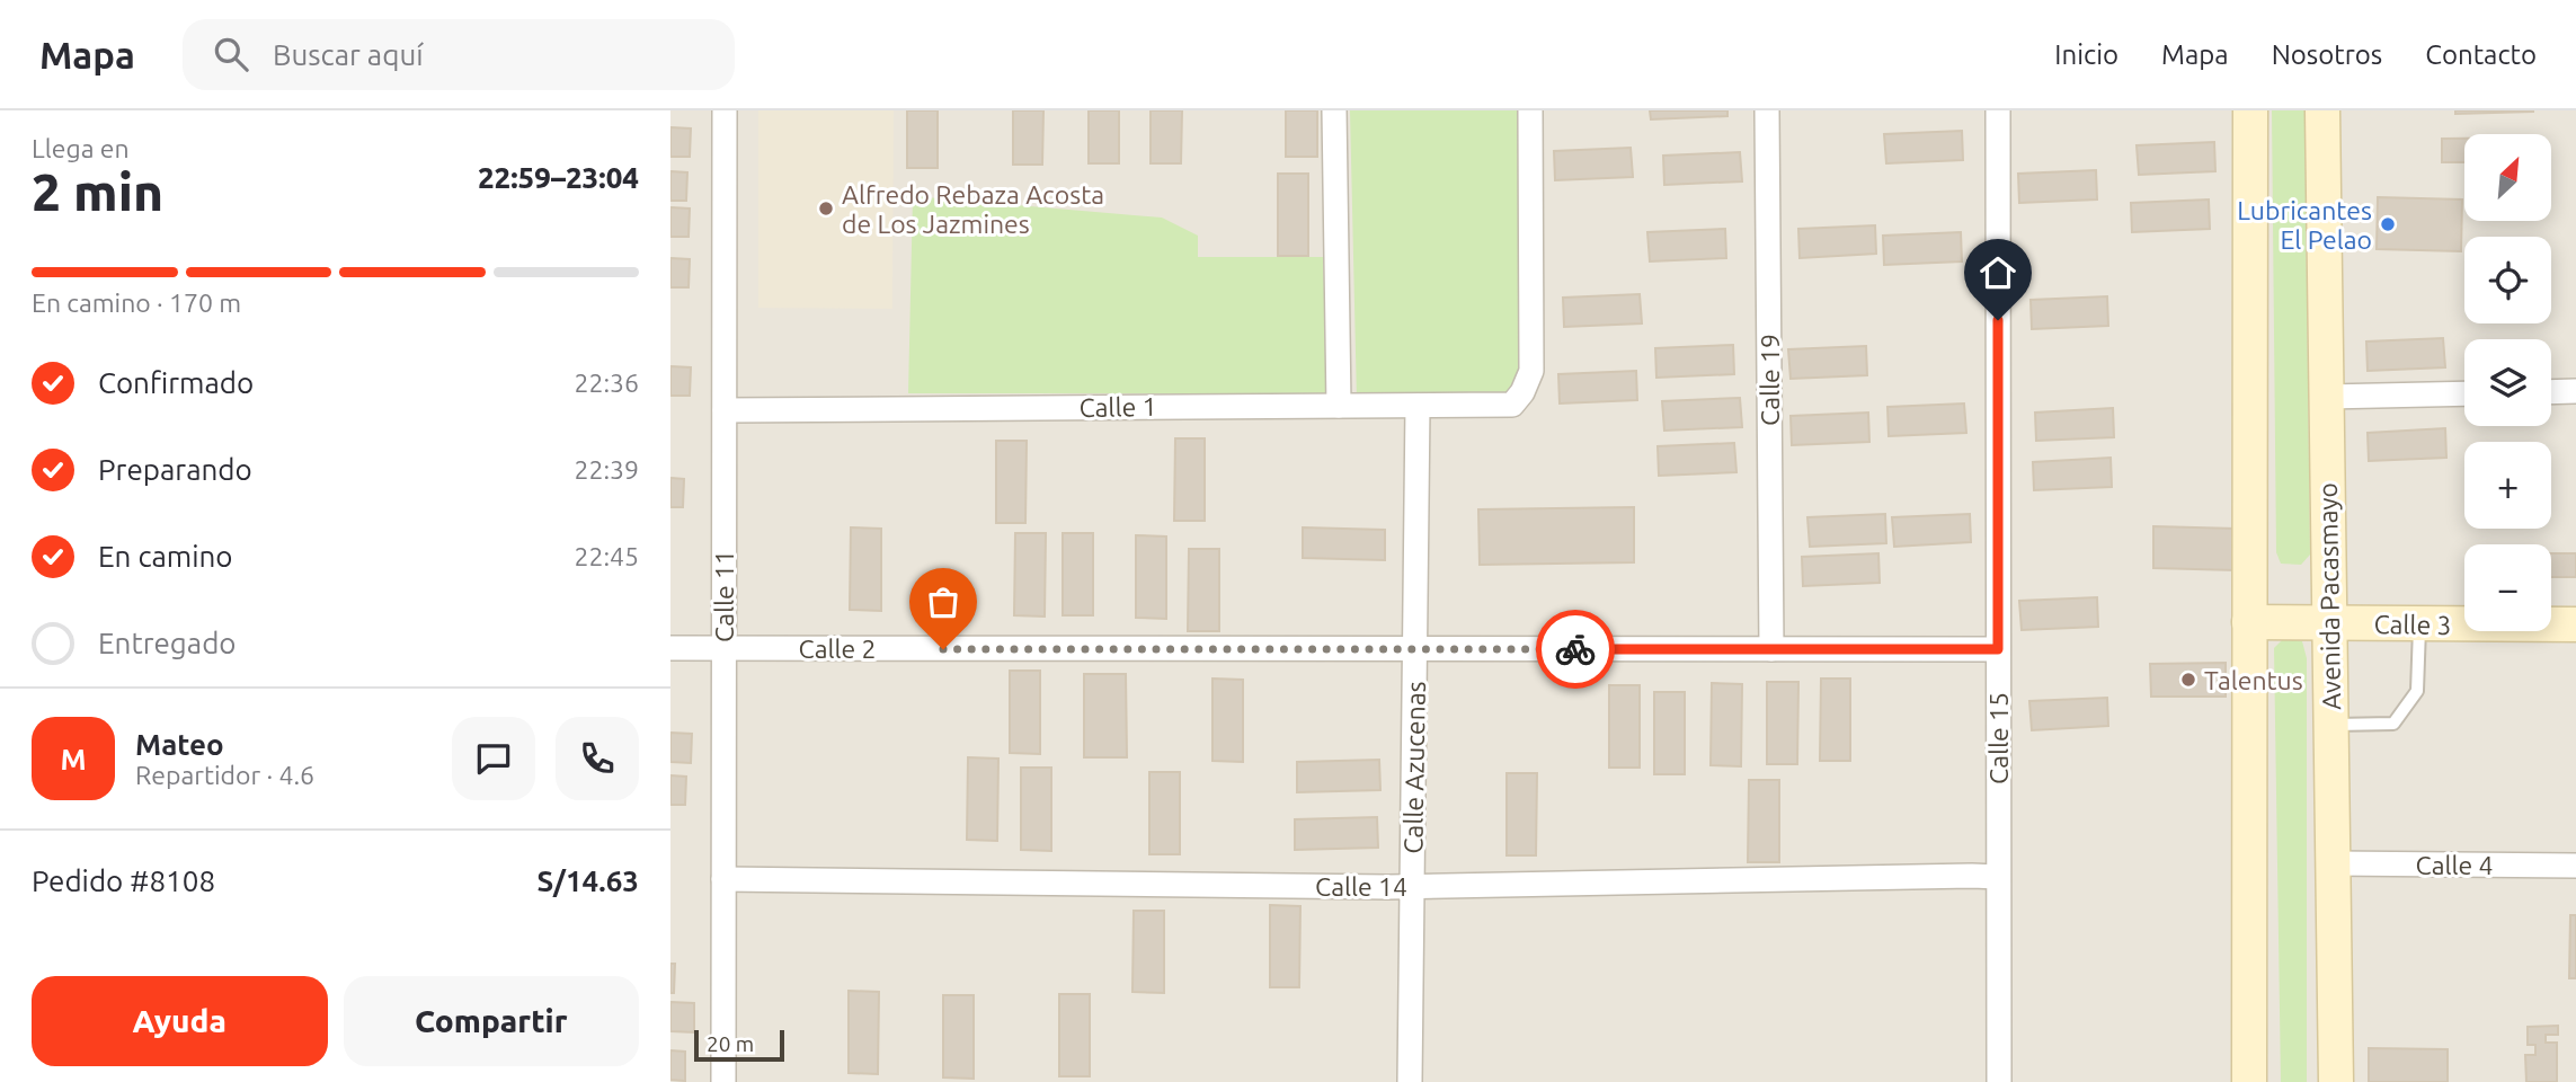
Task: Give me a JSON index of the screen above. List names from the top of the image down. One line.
{"streets":{"main road":["Avenida Pacasmayo","Calle 3"],"street":["Calle 19","Calle 1","Calle 11","Calle 2","Calle 15","Calle Azucenas","Calle 4","Calle 14"]},"crossings":[["Calle 19","Calle 2"],["Calle 1","Calle 11"],["Calle 1","Calle Azucenas"],["Calle 11","Calle 2"],["Calle 11","Calle 14"],["Avenida Pacasmayo","Calle 3"],["Avenida Pacasmayo","Calle 4"],["Calle 2","Calle 15"],["Calle 2","Calle Azucenas"],["Calle 15","Calle 14"],["Calle Azucenas","Calle 14"]],"places":["Alfredo Rebaza Acosta de Los Jazmines","Lubricantes El Pelao","Talentus"],"scale_bar":"20 m","north":"top right","page":{"header":"Mapa","search":"Buscar aquí","nav":["Inicio","Mapa","Nosotros","Contacto"],"heading":["2 min","Llega en","22:59–23:04"],"panel":["Mateo","Repartidor · 4.6","Pedido #8108","S/14.63"],"map_buttons":["+","−"],"bar":"En camino · 170 m","list":[["Confirmado","22:36"],["Preparando","22:39"],["En camino","22:45"],"Entregado"],"round":"M","buttons":["Ayuda","Compartir"],"scale":"20 m"}}
